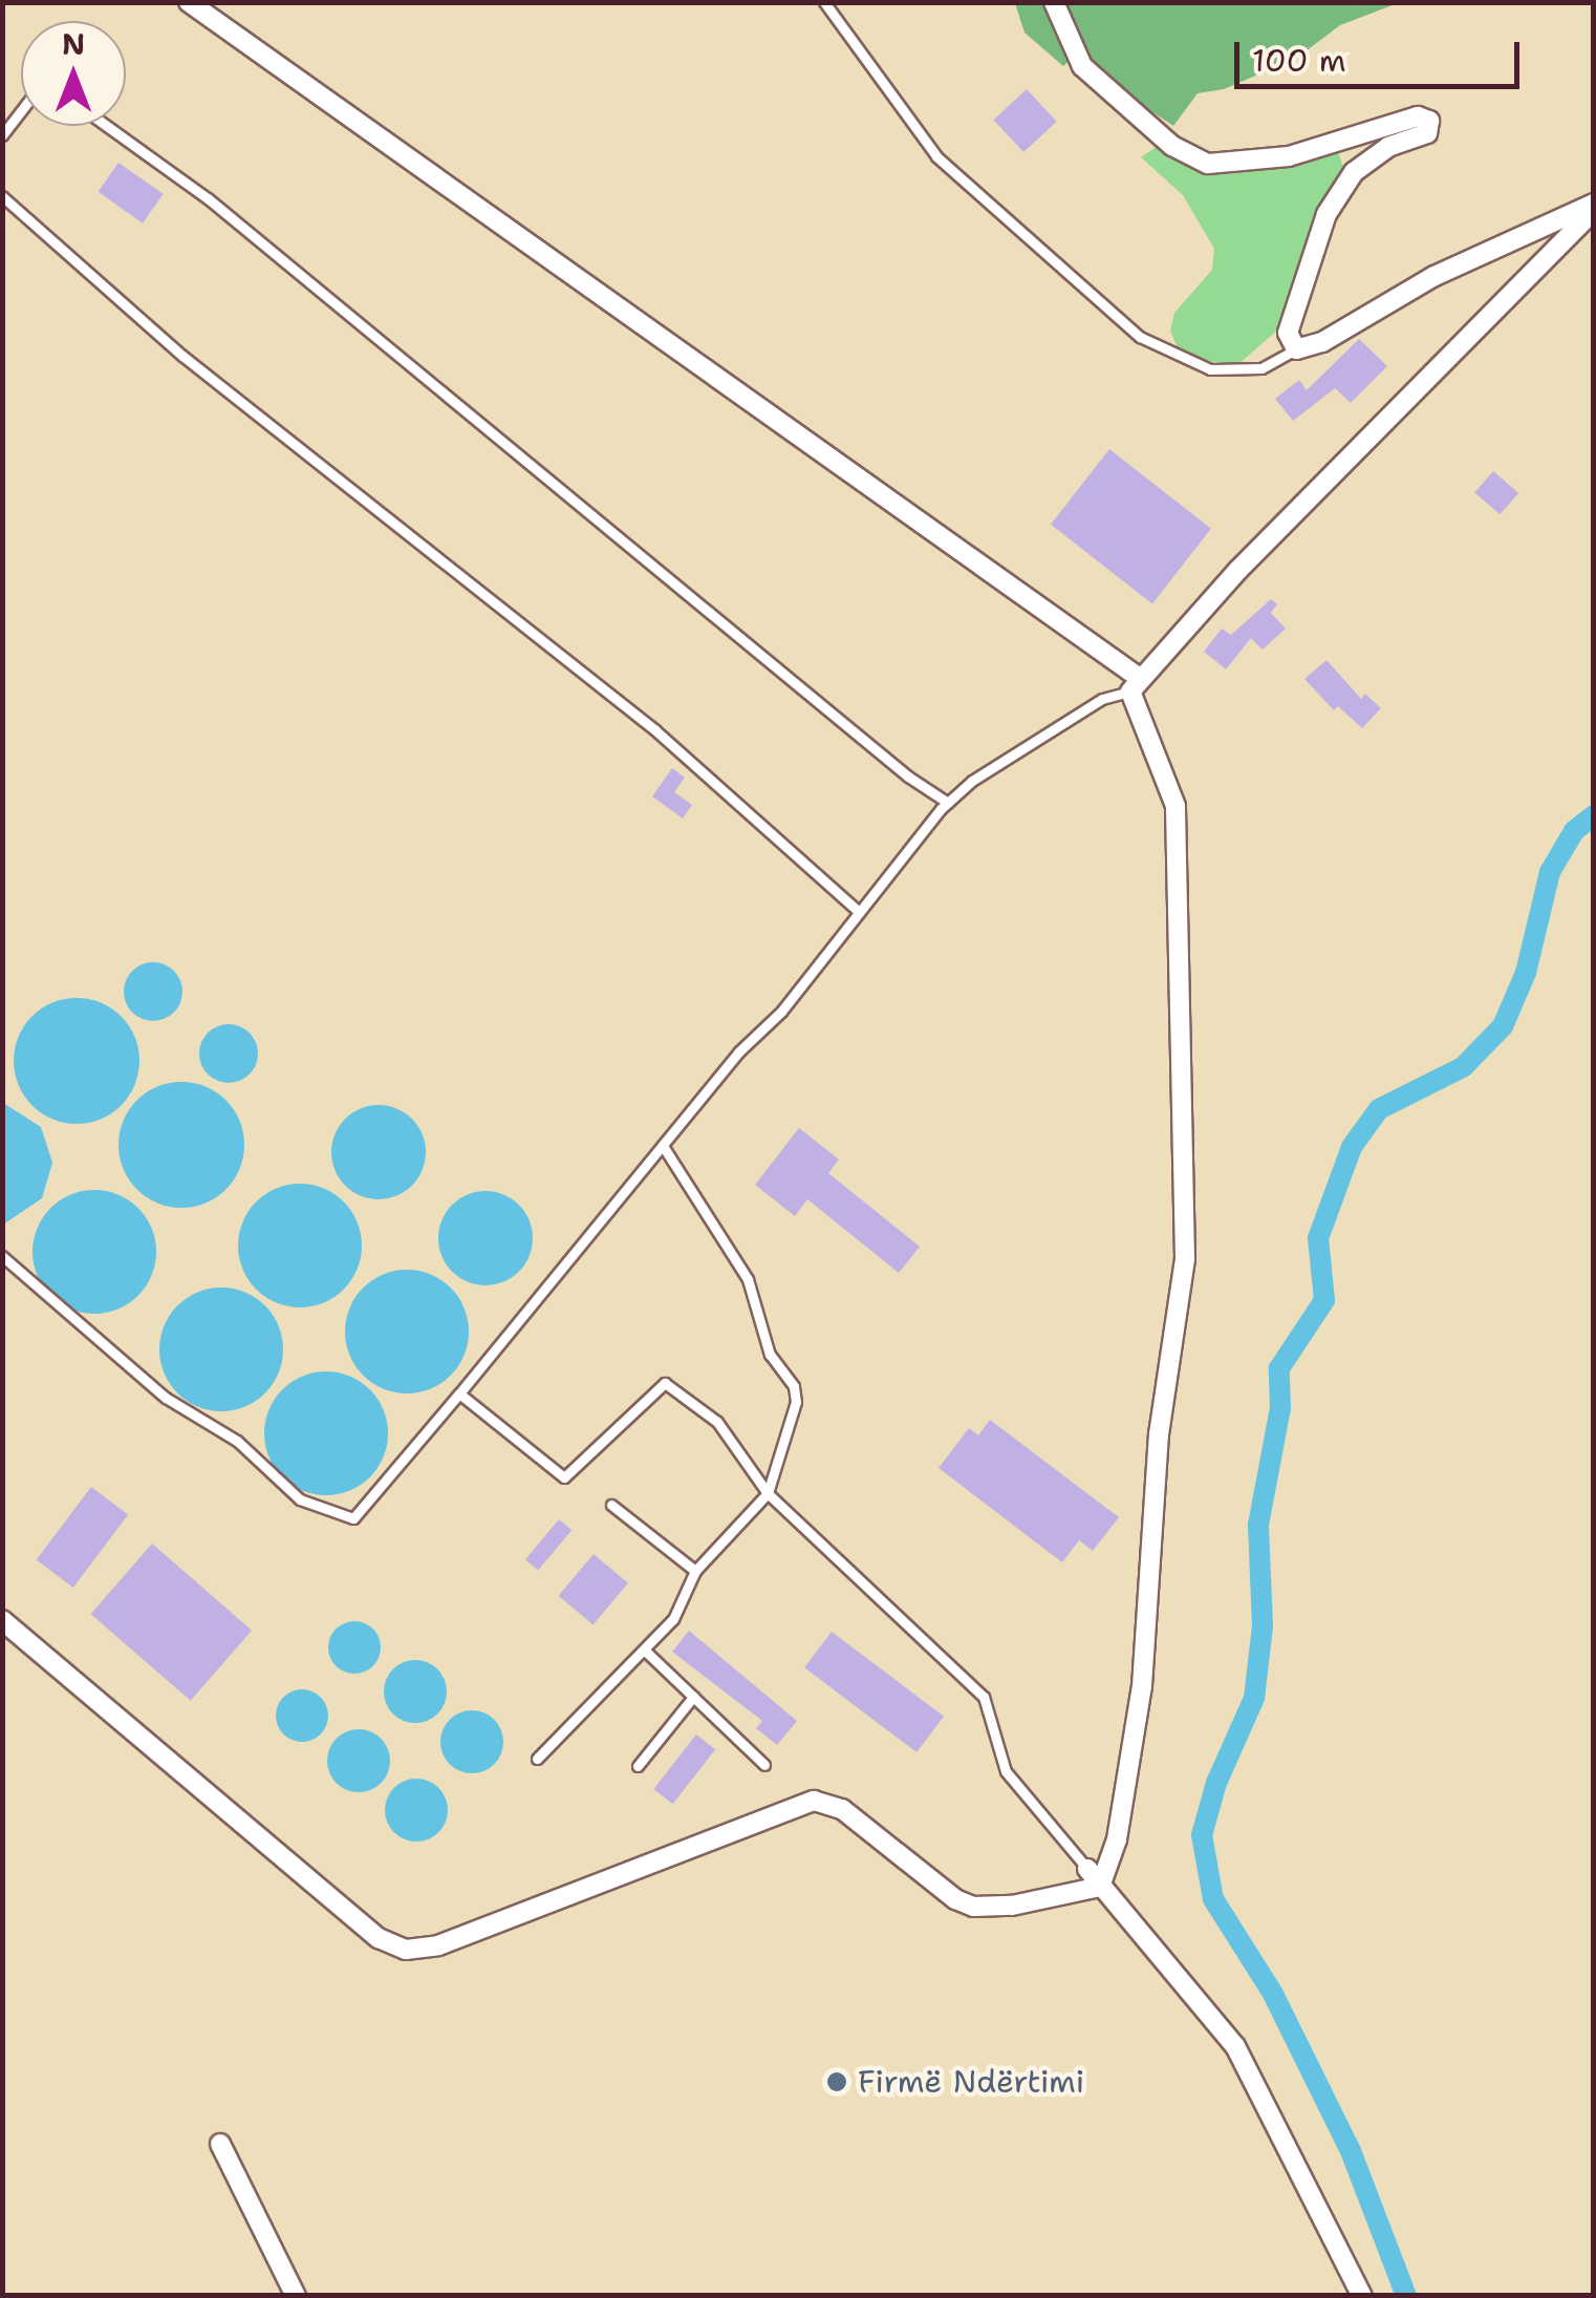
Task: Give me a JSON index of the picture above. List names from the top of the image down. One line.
{"places":["Firmë Ndërtimi"],"scale_bar":"100 m","north":"top"}
